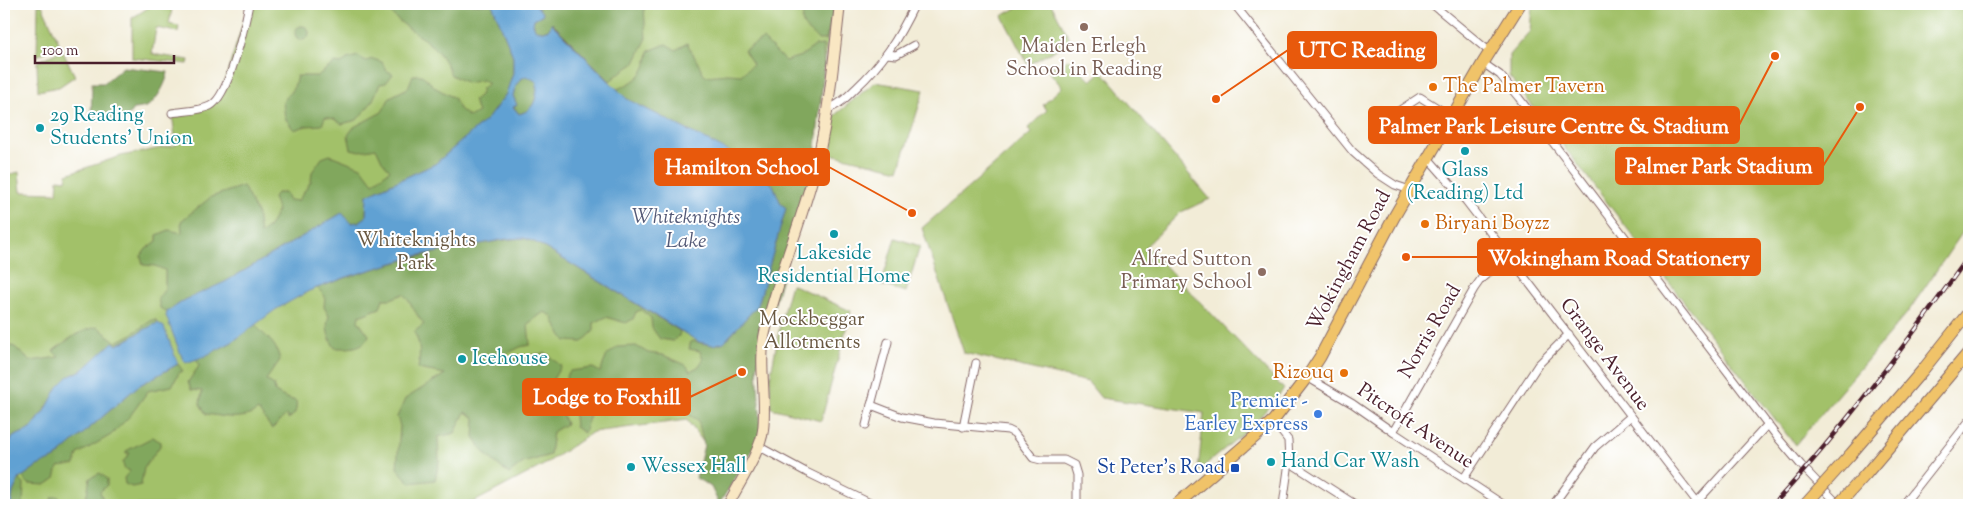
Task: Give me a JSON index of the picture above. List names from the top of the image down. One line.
{"streets":{"main road":["Wokingham Road"],"street":["Norris Road","Grange Avenue","Pitcroft Avenue"]},"crossings":[["Wokingham Road","Grange Avenue"],["Wokingham Road","Pitcroft Avenue"],["Norris Road","Grange Avenue"],["Norris Road","Pitcroft Avenue"]],"water":["Whiteknights Lake"],"parks":["Whiteknights Park","Mockbeggar Allotments"],"places":{"other":["Maiden Erlegh School in Reading","Palmer Park Leisure Centre & Stadium","The Palmer Tavern","UTC Reading","Palmer Park Stadium","29 Reading Students’ Union","Glass (Reading) Ltd","Hamilton School","Biryani Boyzz","Lakeside Residential Home","Wokingham Road Stationery","Alfred Sutton Primary School","Icehouse","Lodge to Foxhill","Rizouq","Premier - Earley Express","Hand Car Wash","Wessex Hall"],"transit":["St Peter's Road"]},"scale_bar":"100 m"}
